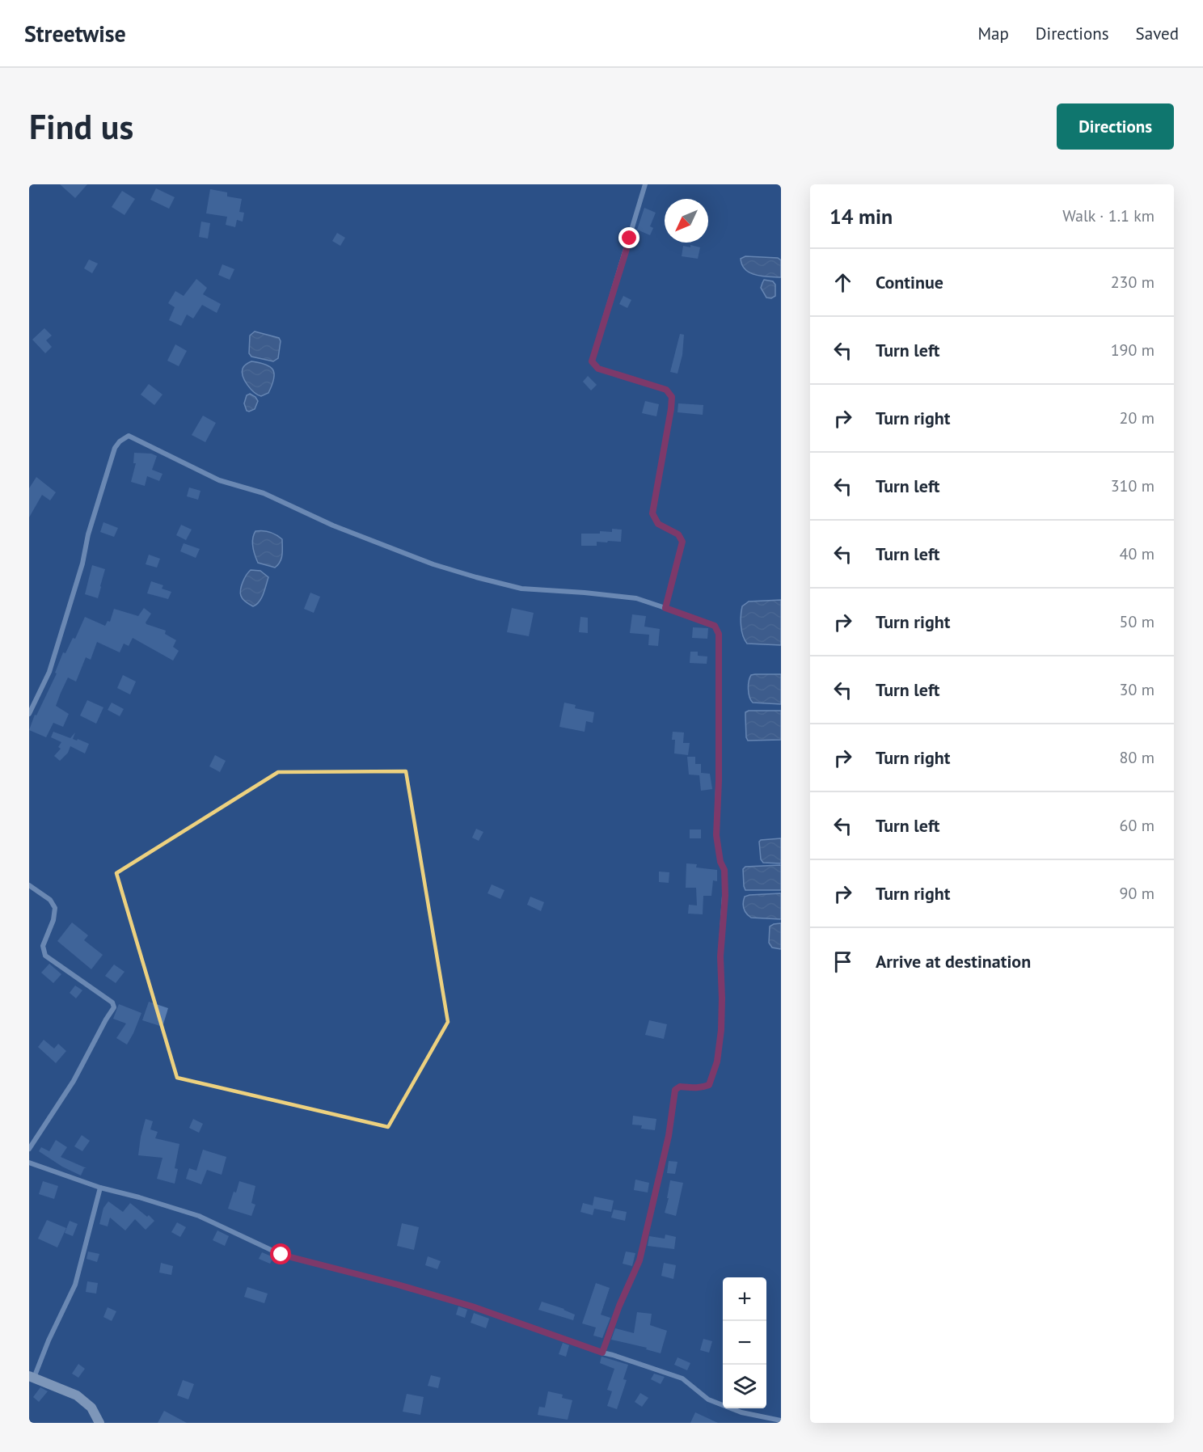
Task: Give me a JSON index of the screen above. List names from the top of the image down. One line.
{"north":"bottom left","page":{"header":"Streetwise","nav":["Map","Directions","Saved"],"buttons":"Directions","title":"Find us","heading":["14 min","Walk · 1.1 km"],"list":[["Continue","230 m"],["Turn left","190 m"],["Turn right","20 m"],["Turn left","310 m"],["Turn left","40 m"],["Turn right","50 m"],["Turn left","30 m"],["Turn right","80 m"],["Turn left","60 m"],["Turn right","90 m"],"Arrive at destination"],"map_buttons":["+","−"]}}
